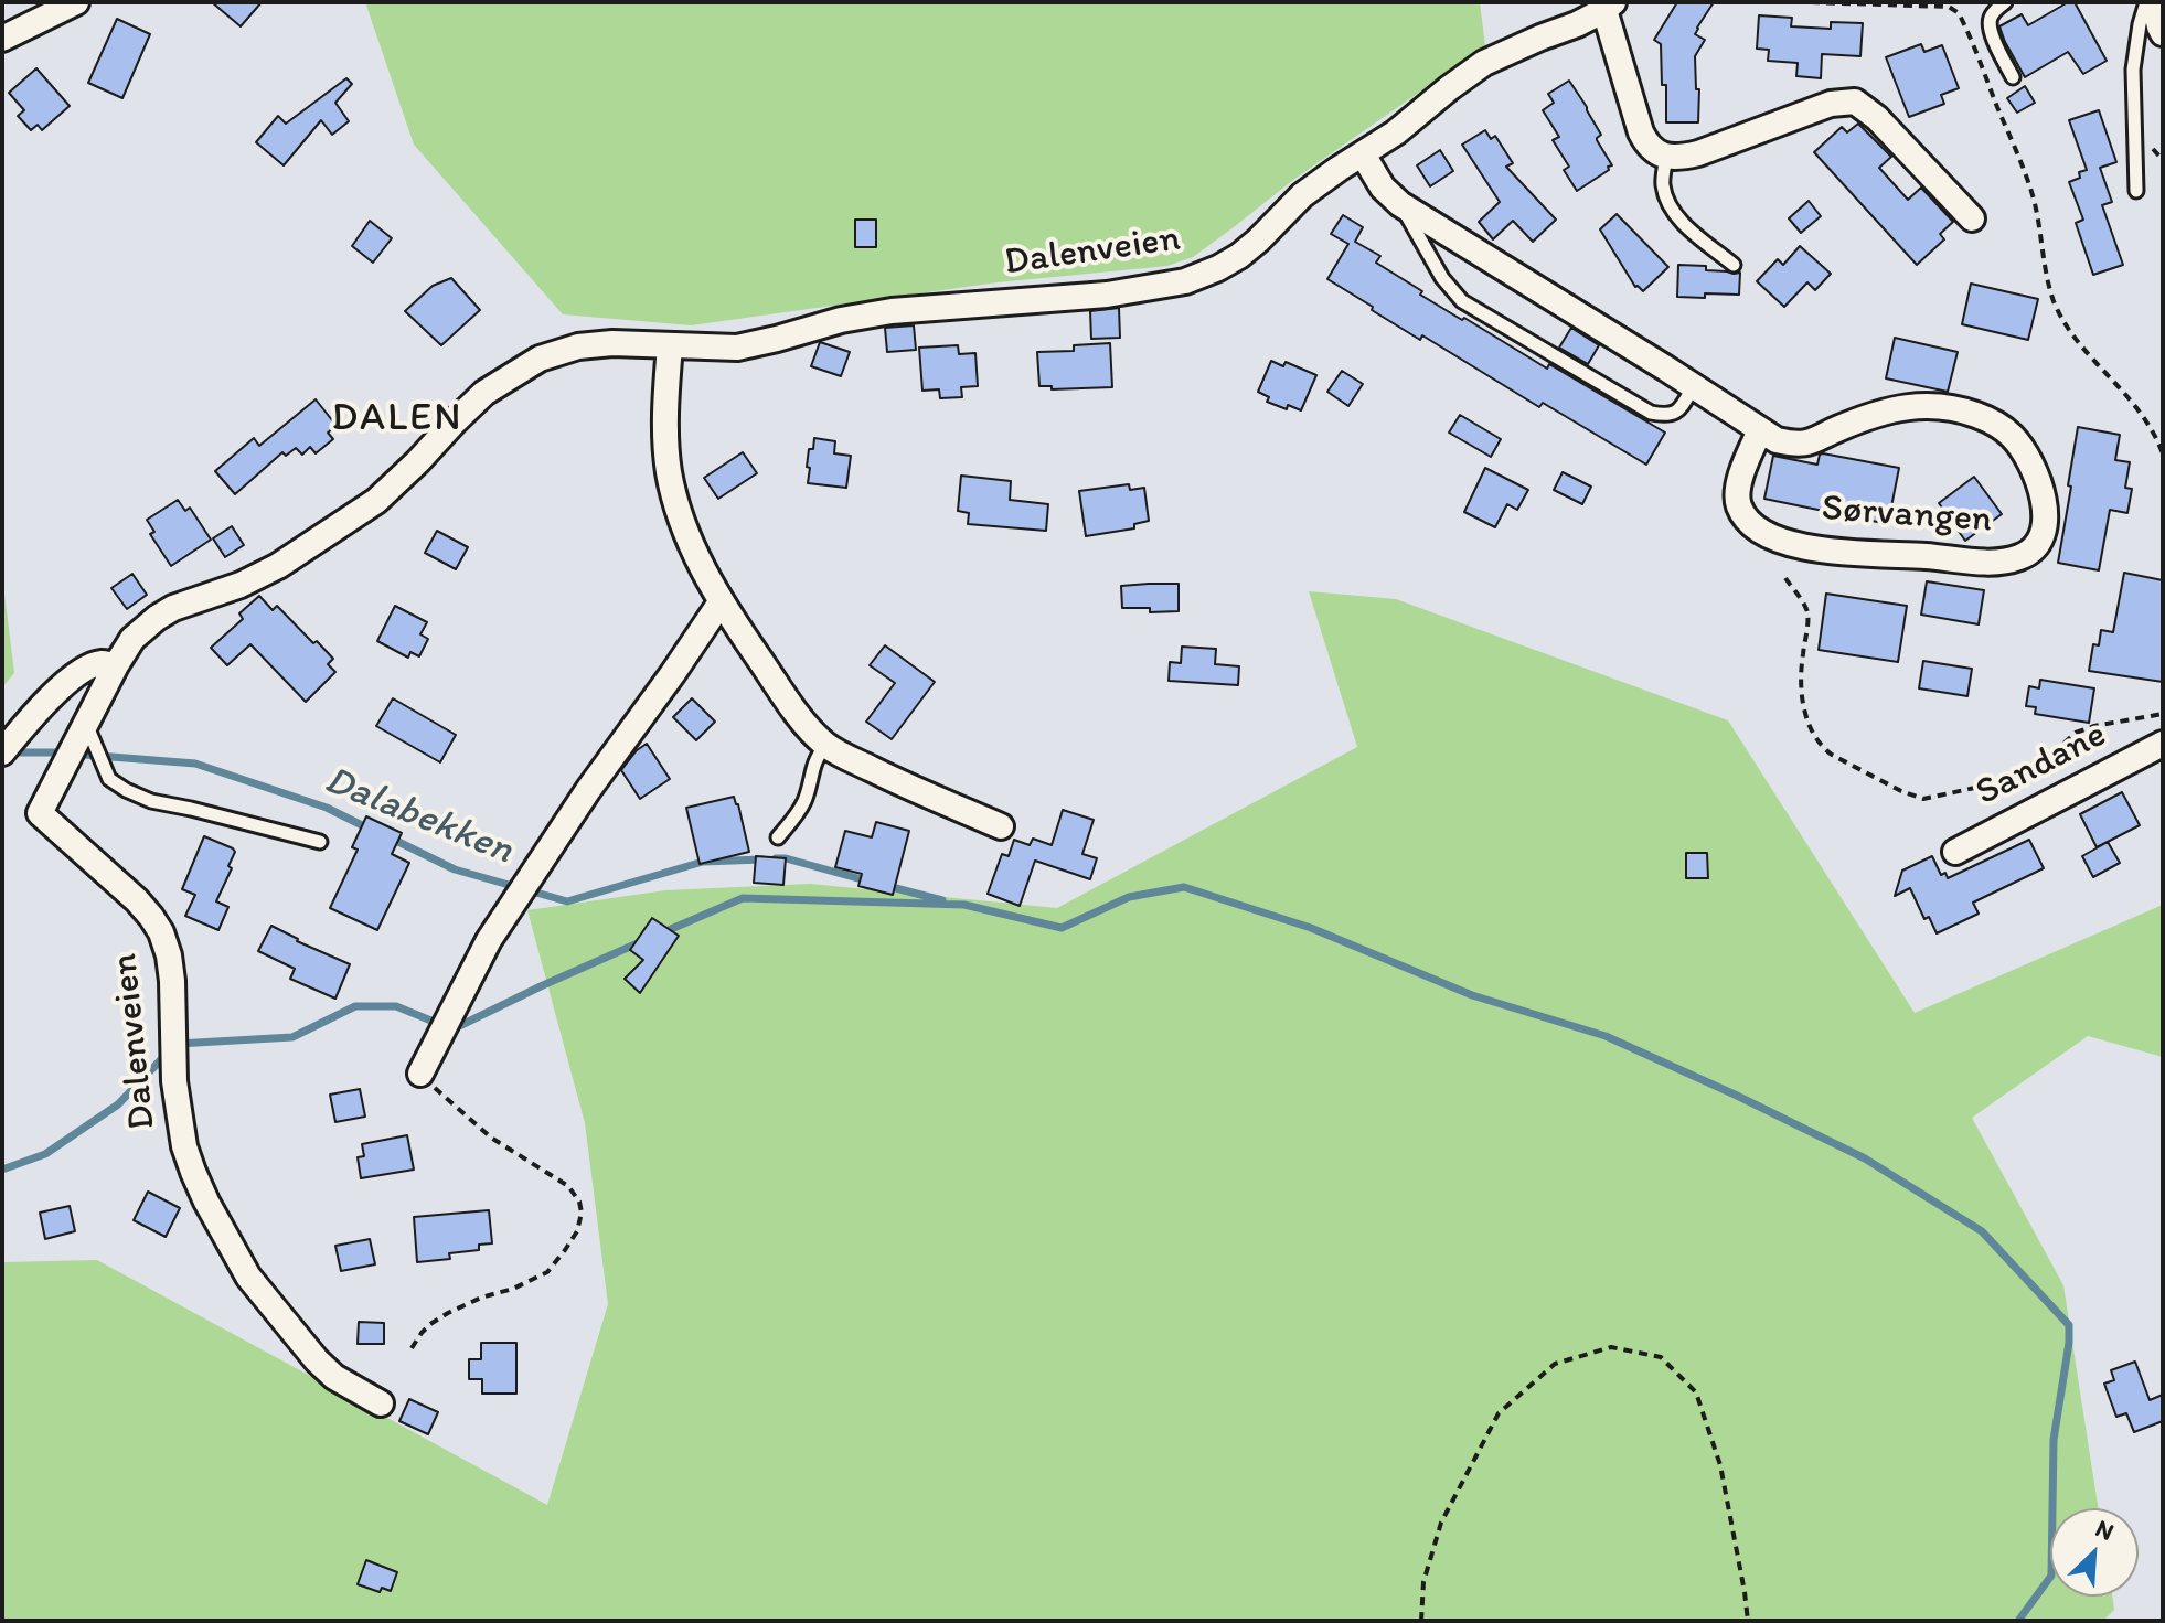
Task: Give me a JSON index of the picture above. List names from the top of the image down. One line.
{"streets":{"street":["Dalenveien","Sørvangen","Sandane"]},"crossings":[["Dalenveien","Sørvangen"]],"districts":["DALEN"],"water":["Dalabekken"],"north":"top right"}
